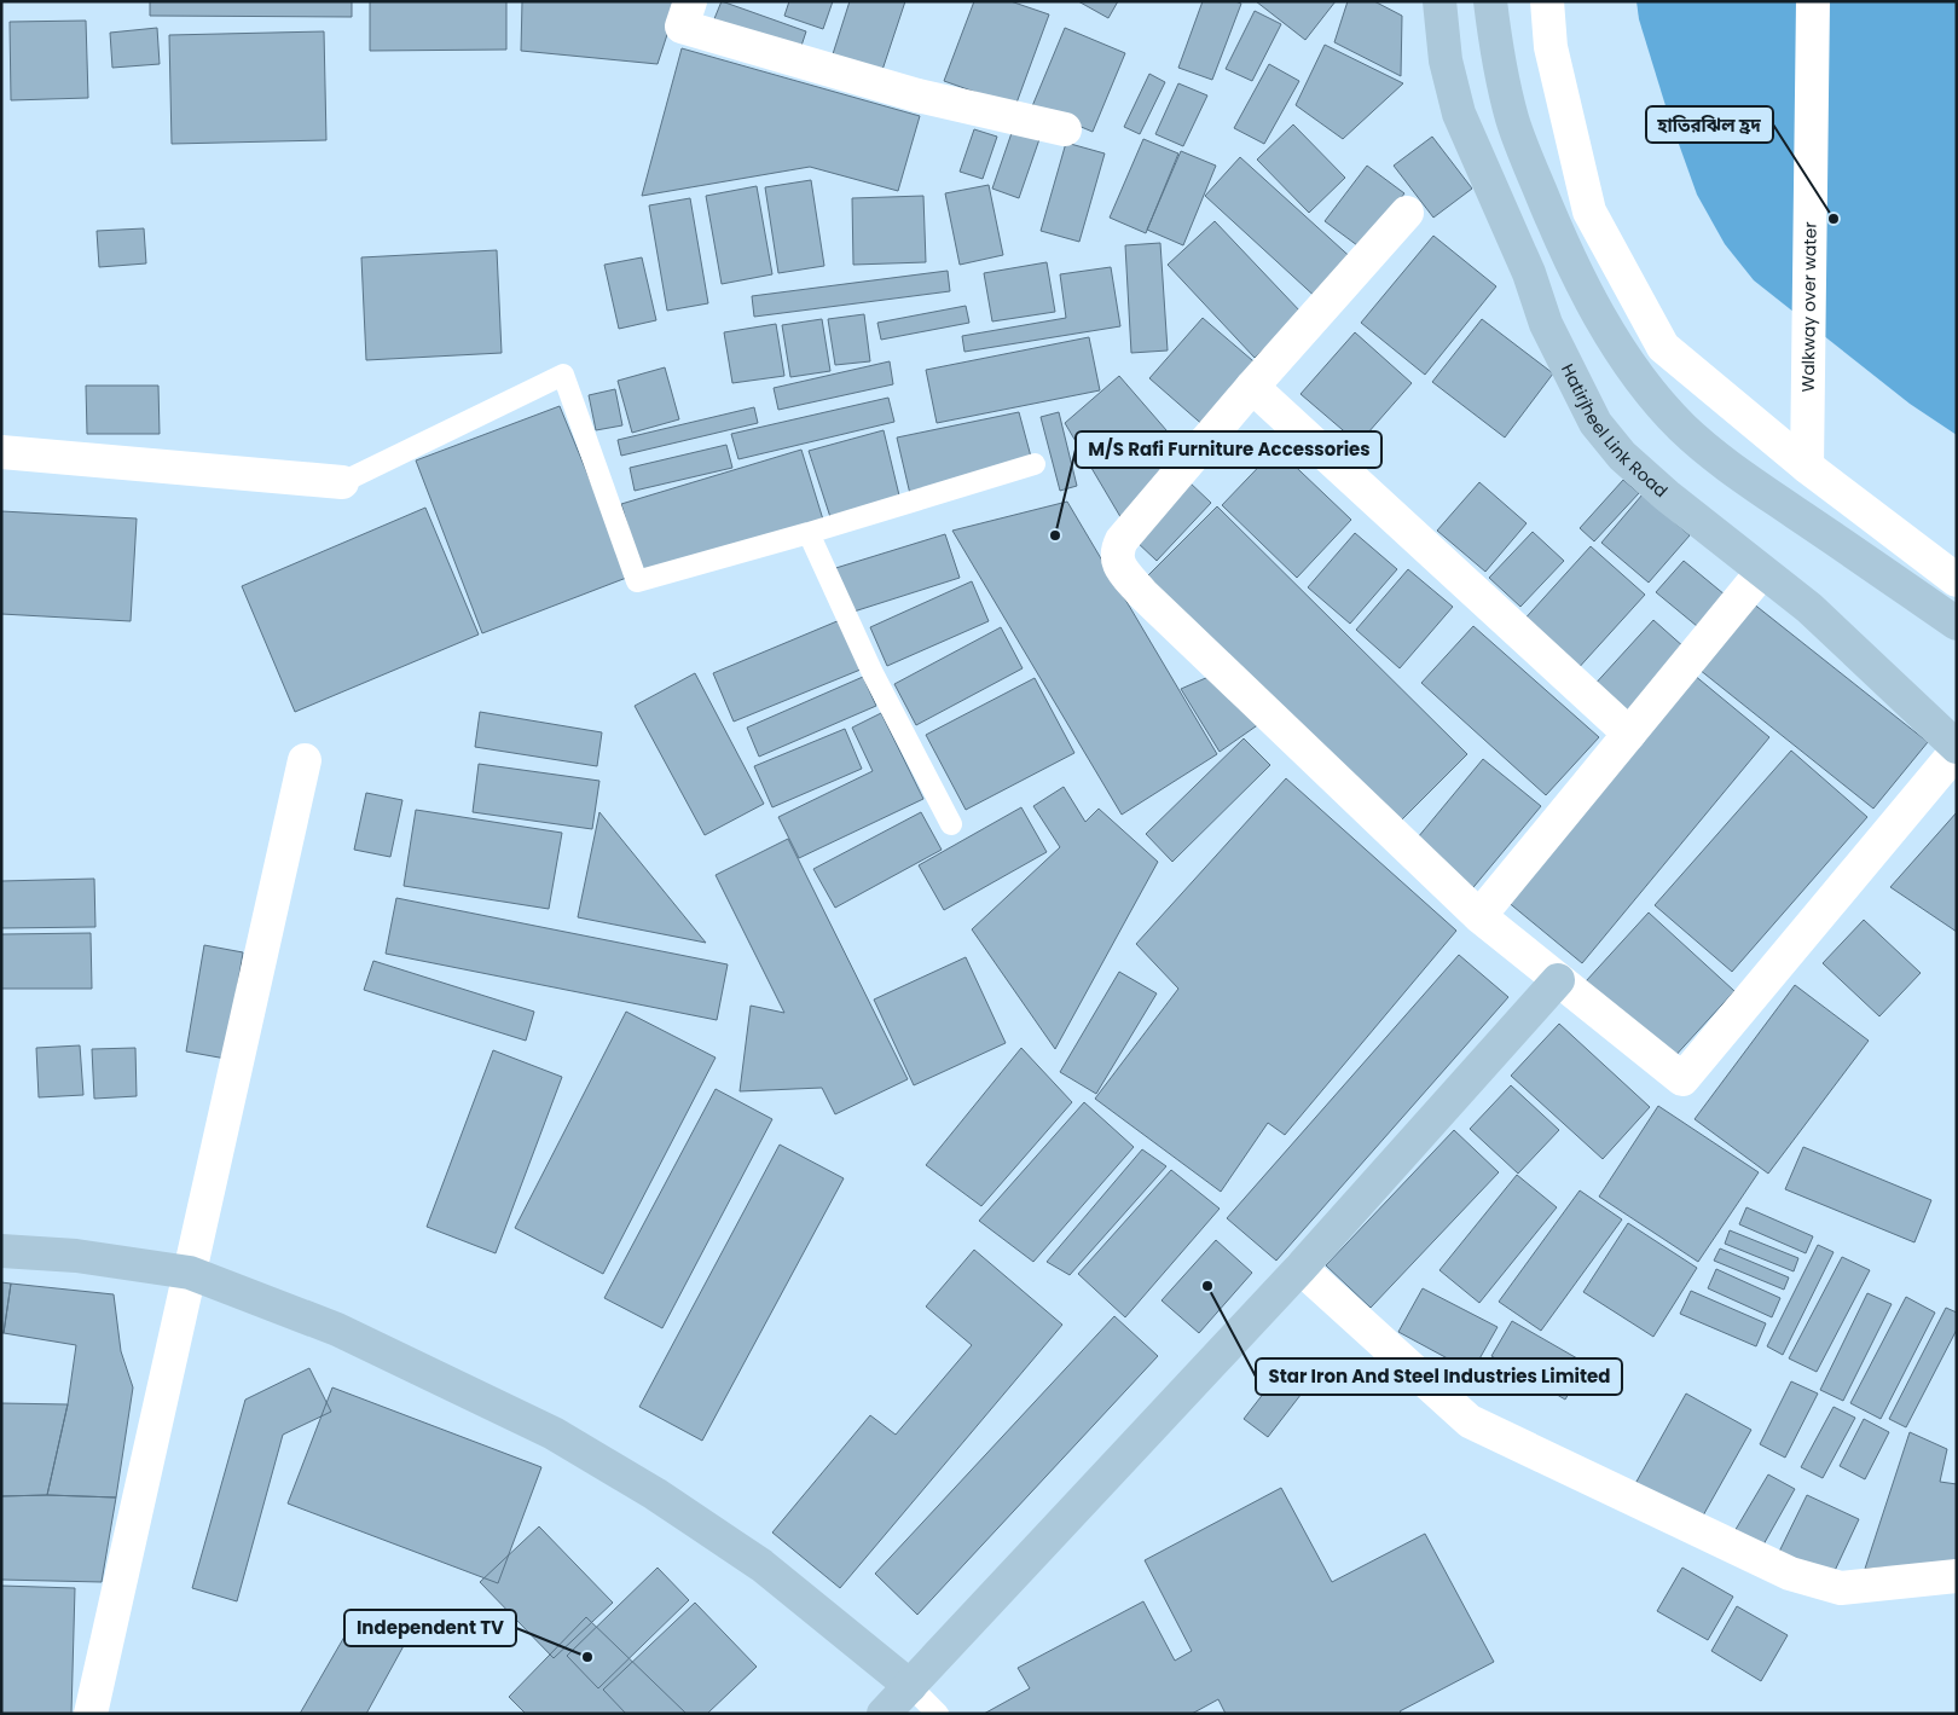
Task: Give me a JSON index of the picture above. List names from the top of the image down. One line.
{"streets":{"street":["Walkway over water","Hatirjheel Link Road"]},"places":["হাতিরঝিল হ্রদ","M/S Rafi Furniture Accessories","Star Iron And Steel Industries Limited","Independent TV"]}
